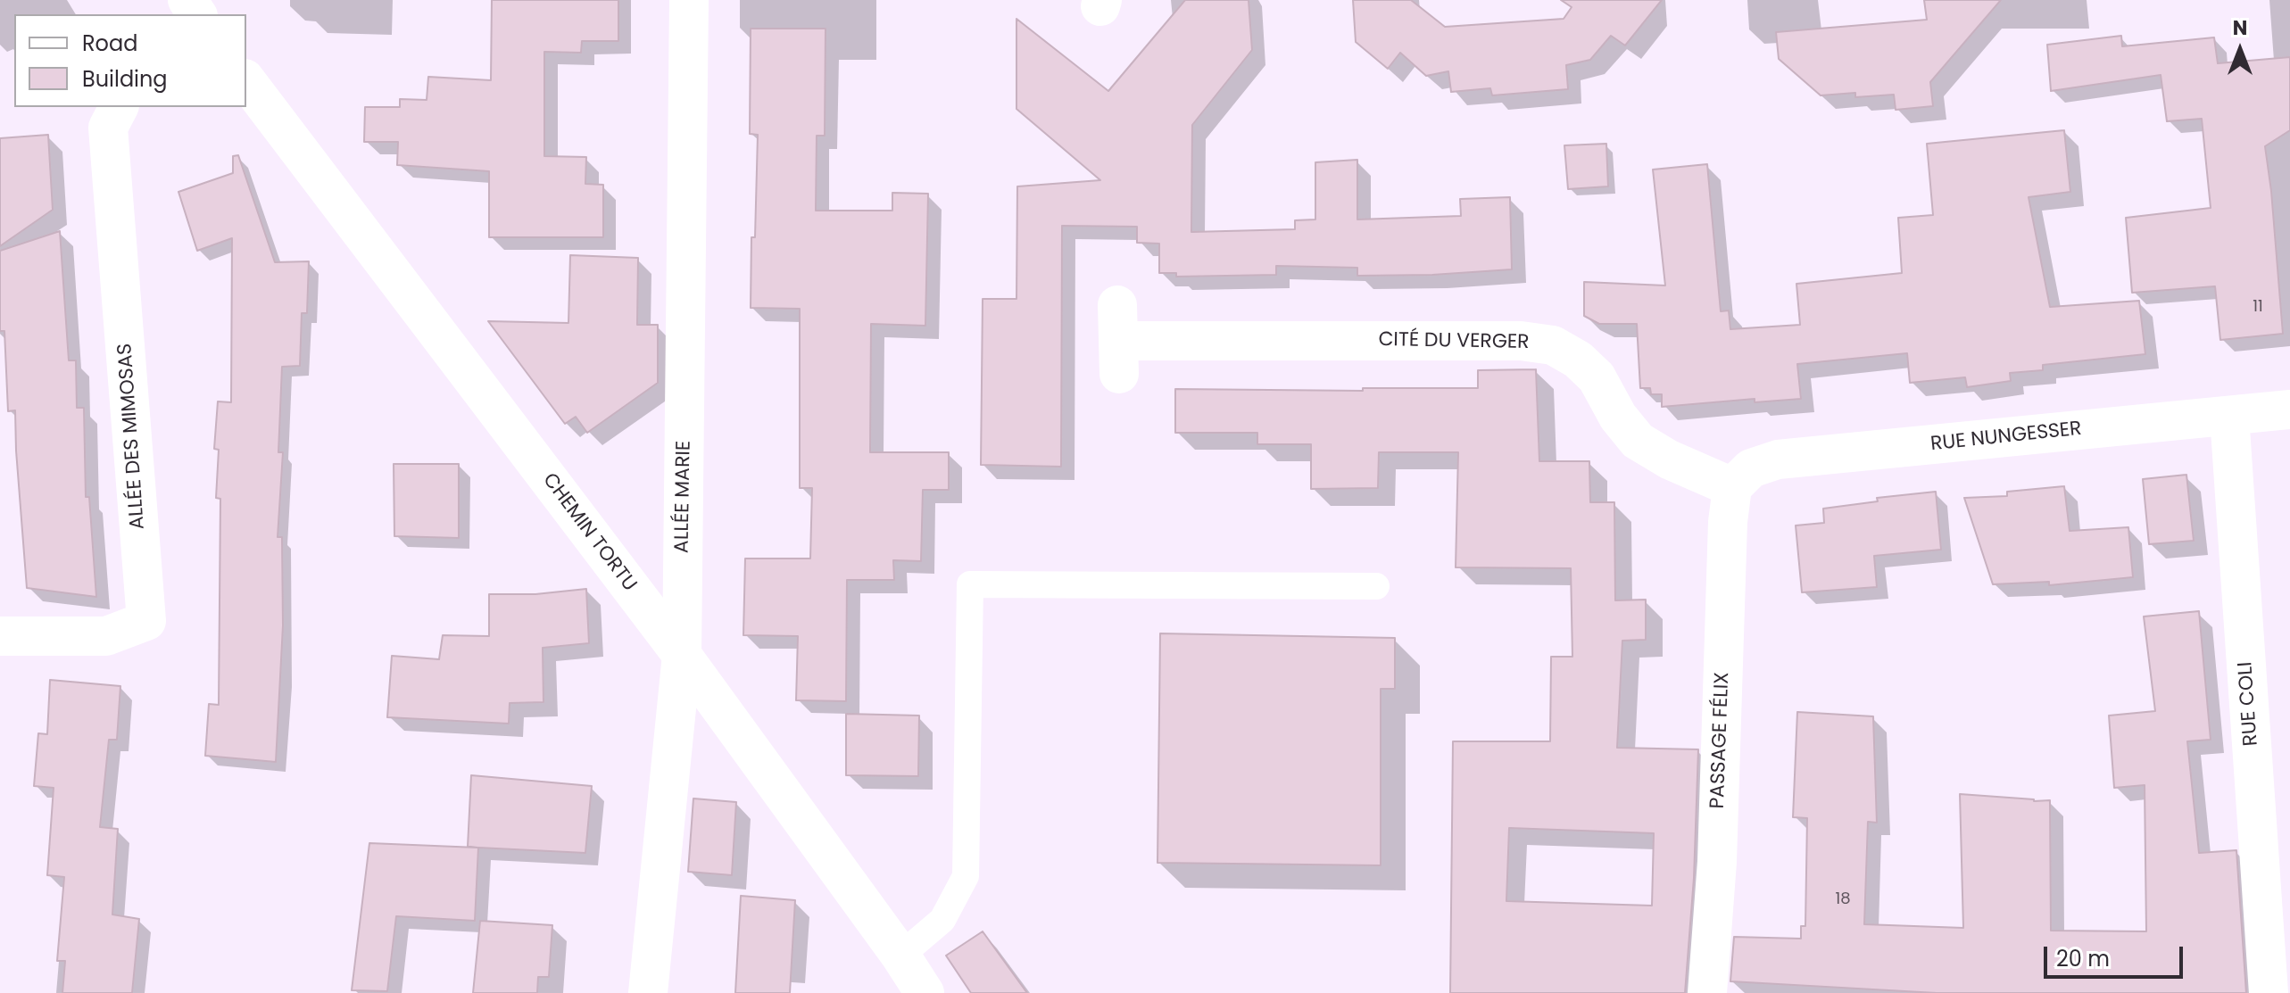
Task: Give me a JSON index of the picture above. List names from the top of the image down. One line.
{"streets":{"street":["CITÉ DU VERGER","ALLÉE DES MIMOSAS","RUE NUNGESSER","ALLÉE MARIE","CHEMIN TORTU","RUE COLI","PASSAGE FÉLIX"]},"crossings":[["CITÉ DU VERGER","RUE NUNGESSER"],["CITÉ DU VERGER","PASSAGE FÉLIX"],["RUE NUNGESSER","RUE COLI"],["RUE NUNGESSER","PASSAGE FÉLIX"],["ALLÉE MARIE","CHEMIN TORTU"]],"house_numbers":["11","18"],"legend":["Road","Building"],"scale_bar":"20 m","north":"top"}
